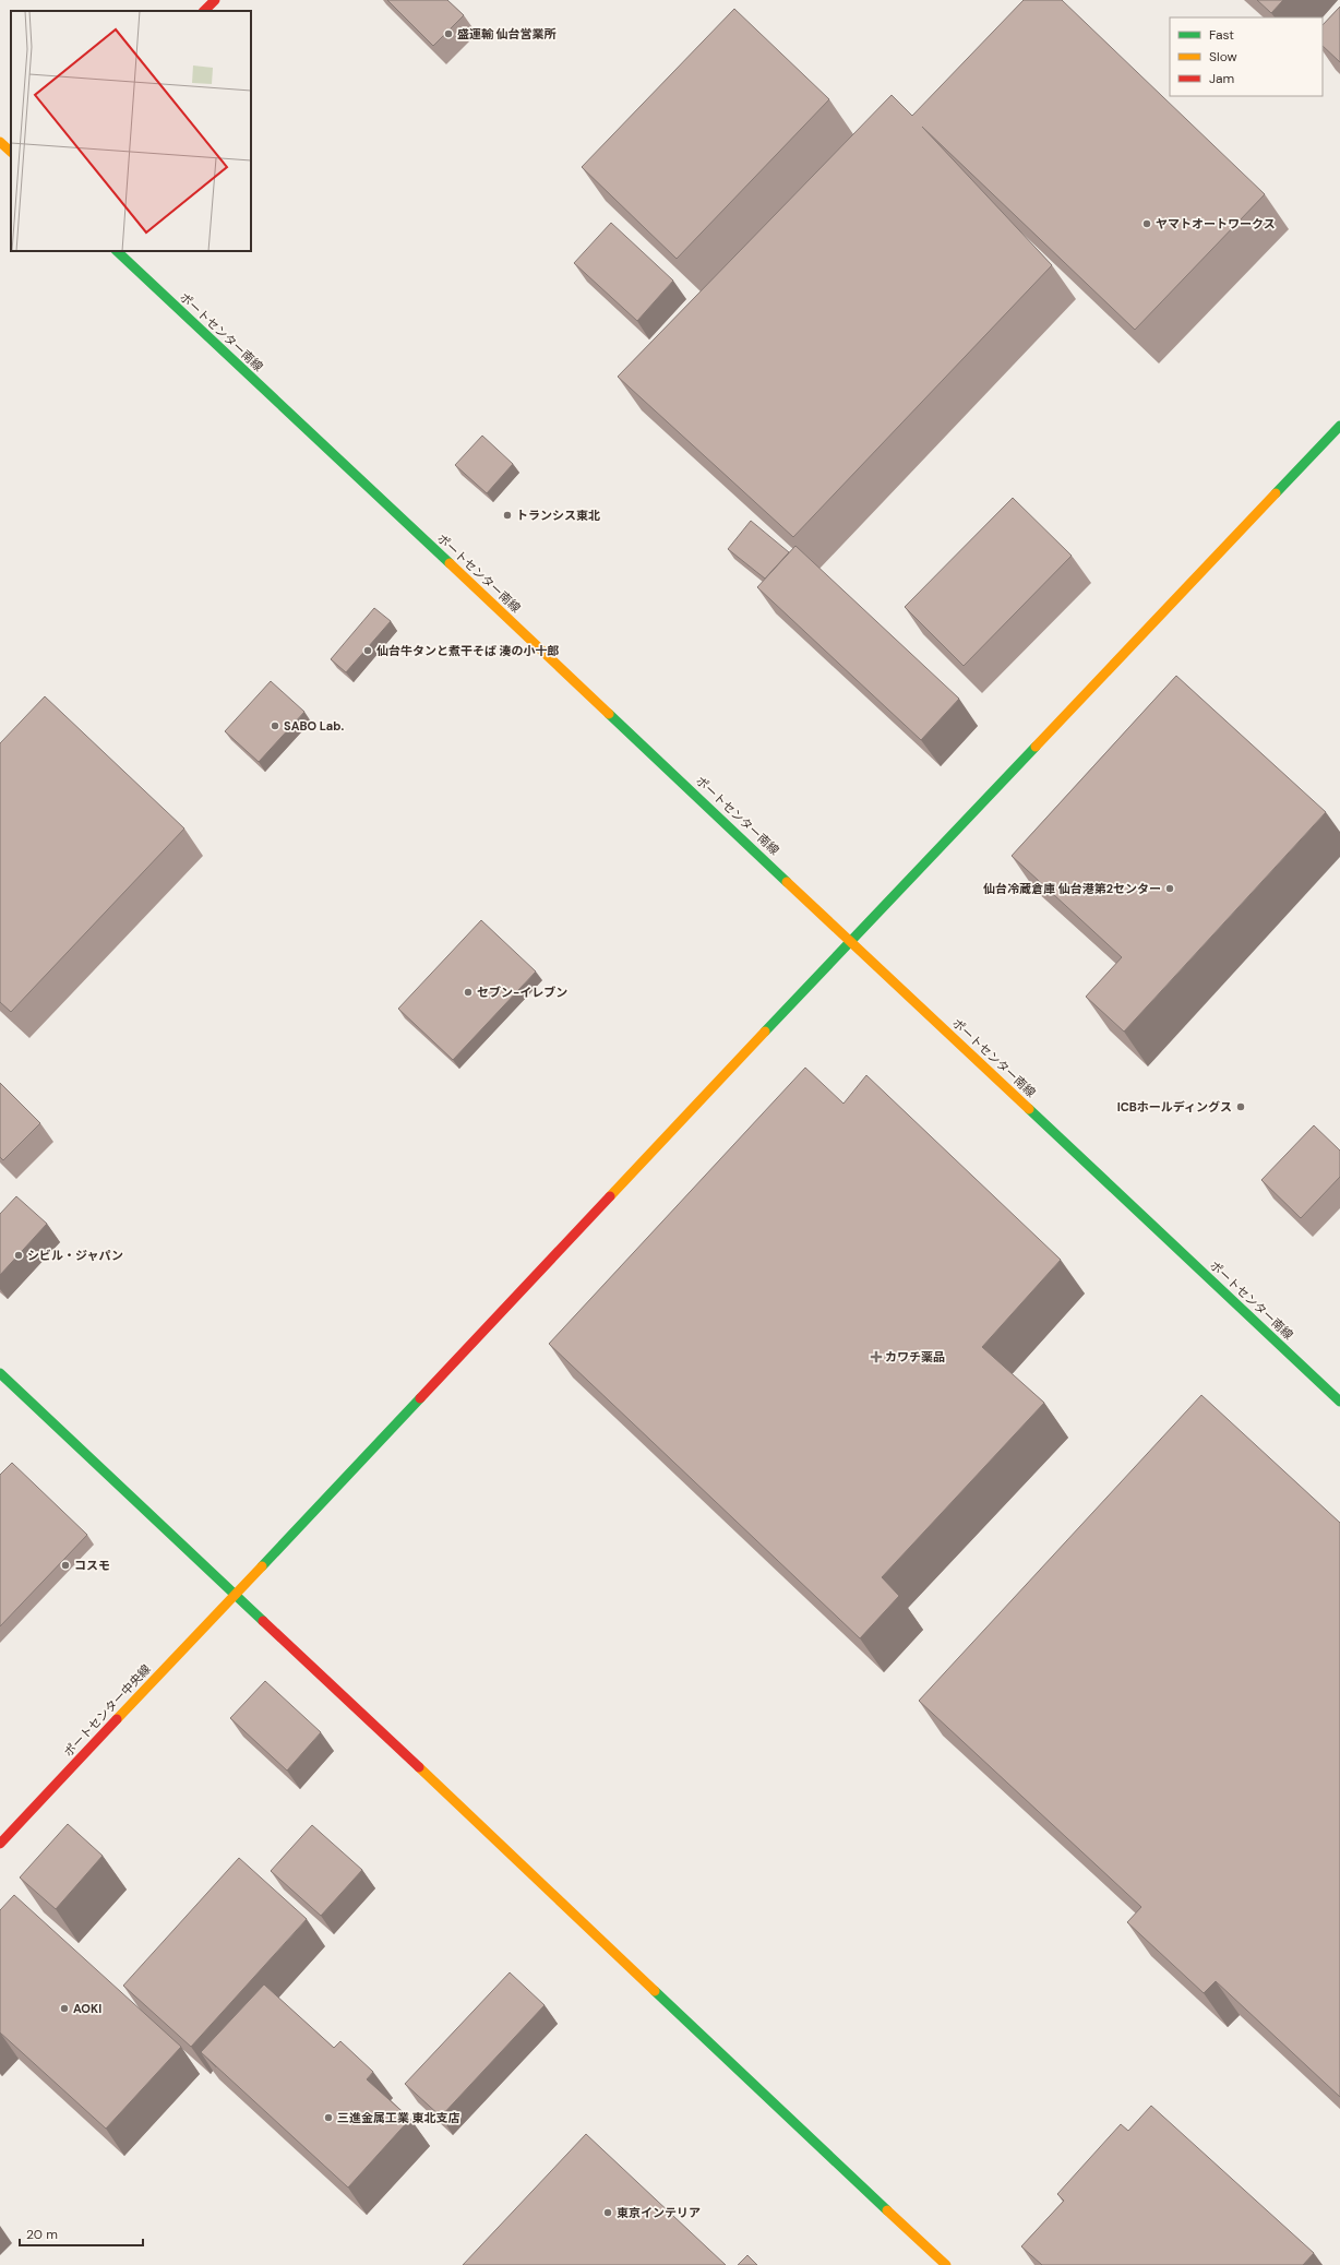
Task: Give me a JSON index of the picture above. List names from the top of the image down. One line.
{"streets":{"street":["ポートセンター南線","ポートセンター中央線"]},"crossings":[["ポートセンター南線","ポートセンター中央線"]],"places":{"other":["盛運輸 仙台営業所","ヤマトオートワークス","トランシス東北","仙台牛タンと煮干そば 湊の小十郎","SABO Lab.","仙台冷蔵倉庫 仙台港第2センター","セブン-イレブン","ICBホールディングス","シビル・ジャパン","コスモ","AOKI","三進金属工業 東北支店","東京インテリア"],"health":["カワチ薬品"]},"legend":["Fast","Slow","Jam"],"scale_bar":"20 m"}
